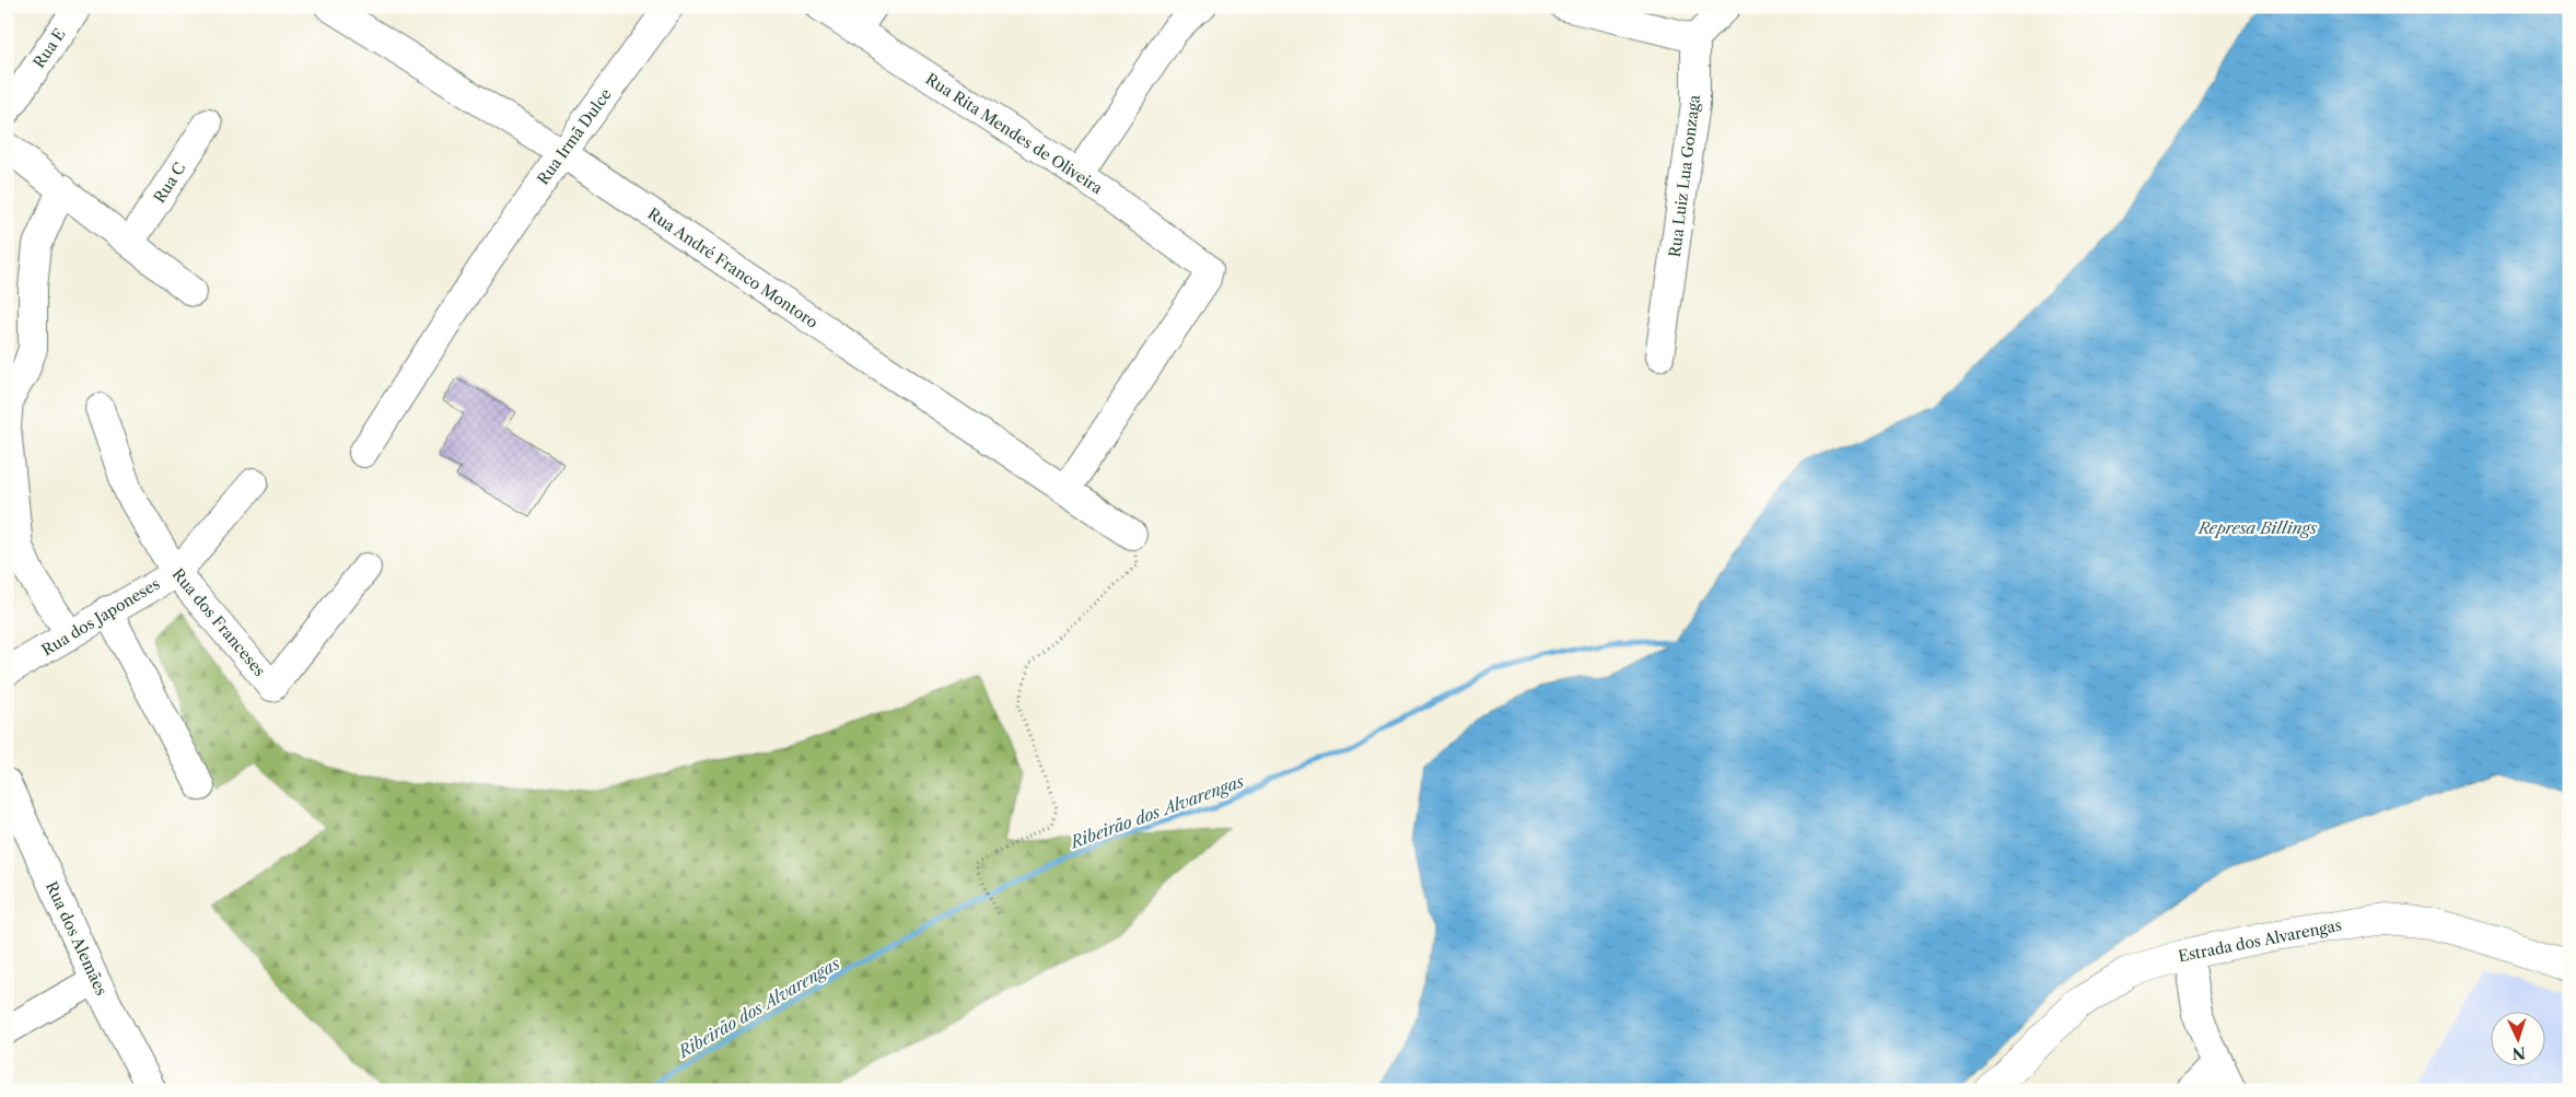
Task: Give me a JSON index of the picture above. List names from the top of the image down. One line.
{"streets":{"main road":["Estrada dos Alvarengas"],"street":["Rua E","Rua Rita Mendes de Oliveira","Rua Irmã Dulce","Rua Luiz Lua Gonzaga","Rua C","Rua André Franco Montoro","Rua dos Japoneses","Rua dos Franceses","Rua dos Alemães"]},"crossings":[["Rua Rita Mendes de Oliveira","Rua André Franco Montoro"],["Rua Irmã Dulce","Rua André Franco Montoro"],["Rua dos Japoneses","Rua dos Franceses"]],"water":["Represa Billings","Ribeirão dos Alvarengas"],"north":"bottom"}
